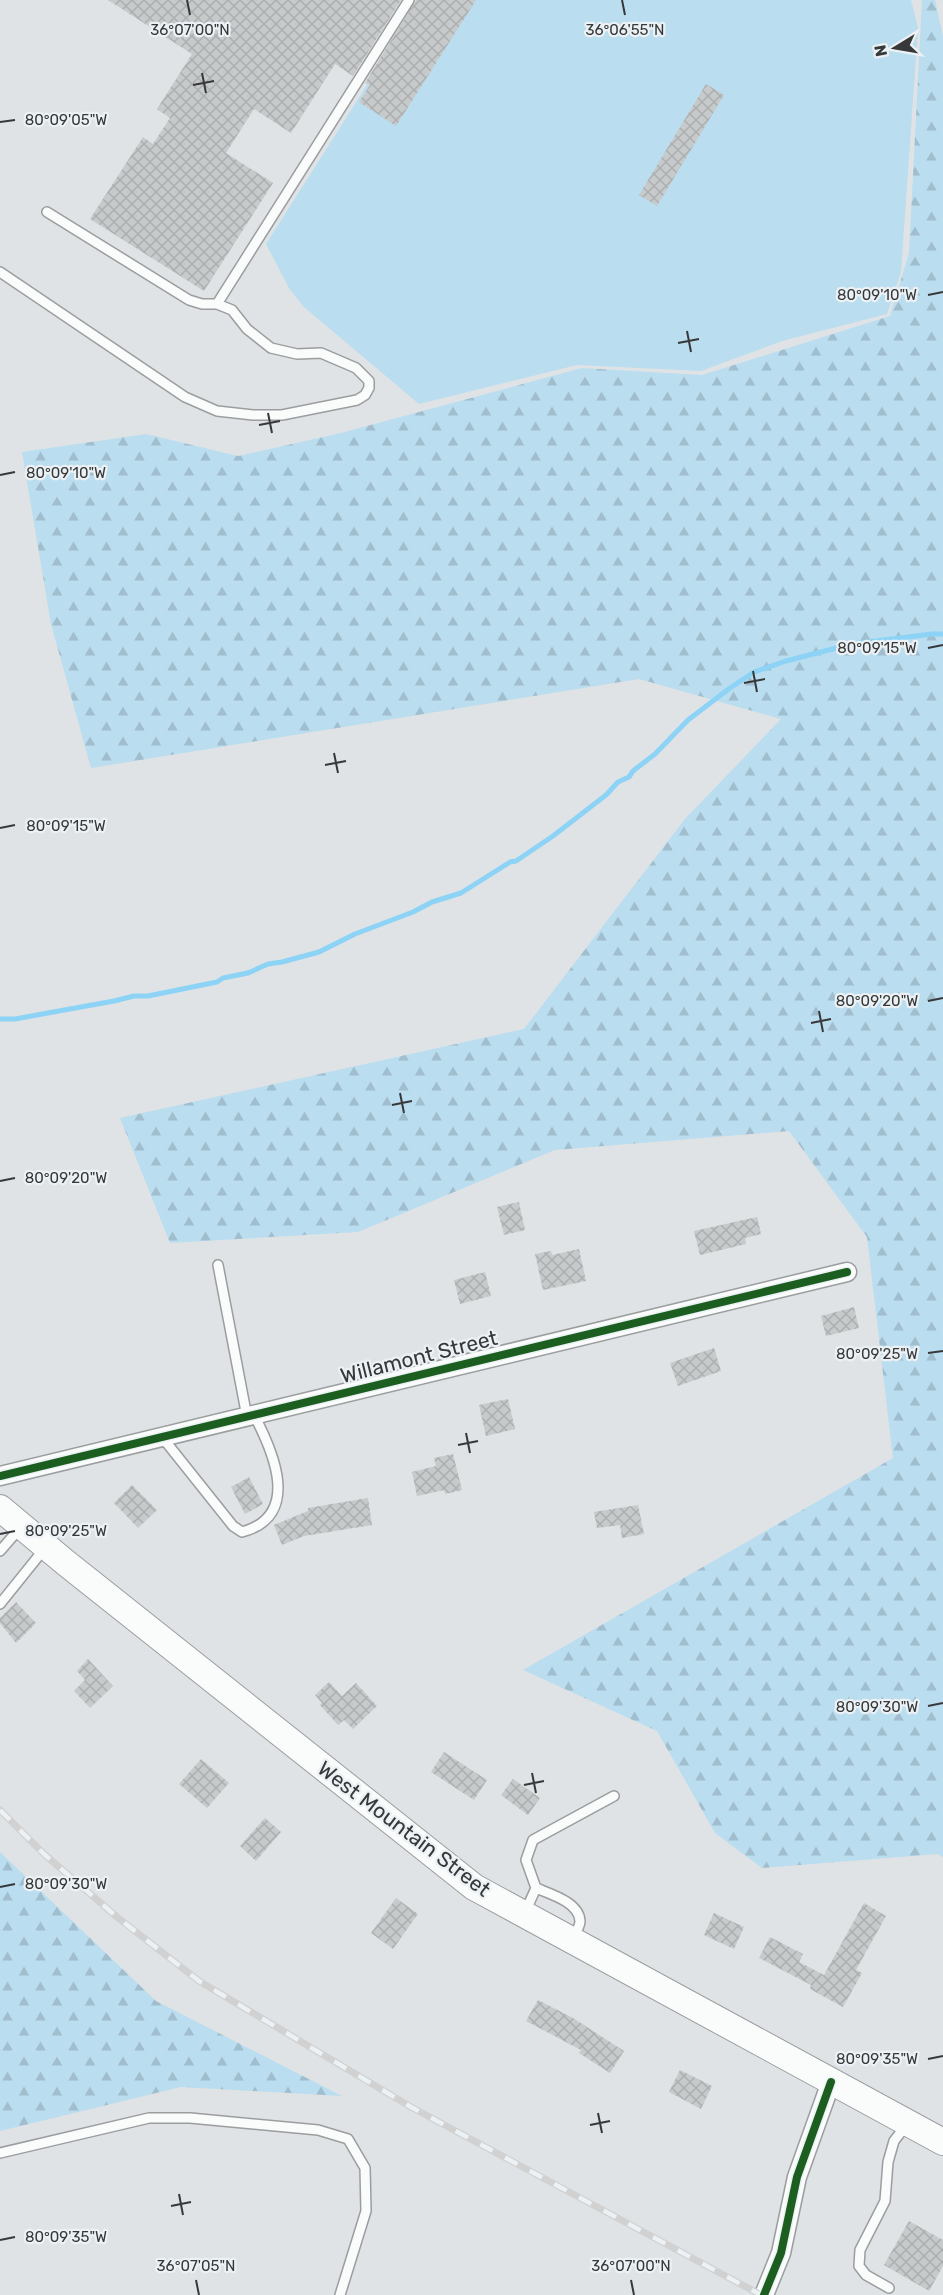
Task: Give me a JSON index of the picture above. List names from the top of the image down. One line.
{"streets":{"main road":["West Mountain Street"],"street":["Willamont Street"]},"north":"left","coordinates":["36°07'00\"N","36°06'55\"N","80°09'05\"W","80°09'10\"W","80°09'15\"W","80°09'20\"W","80°09'25\"W","80°09'30\"W","80°09'35\"W","36°07'05\"N"]}
